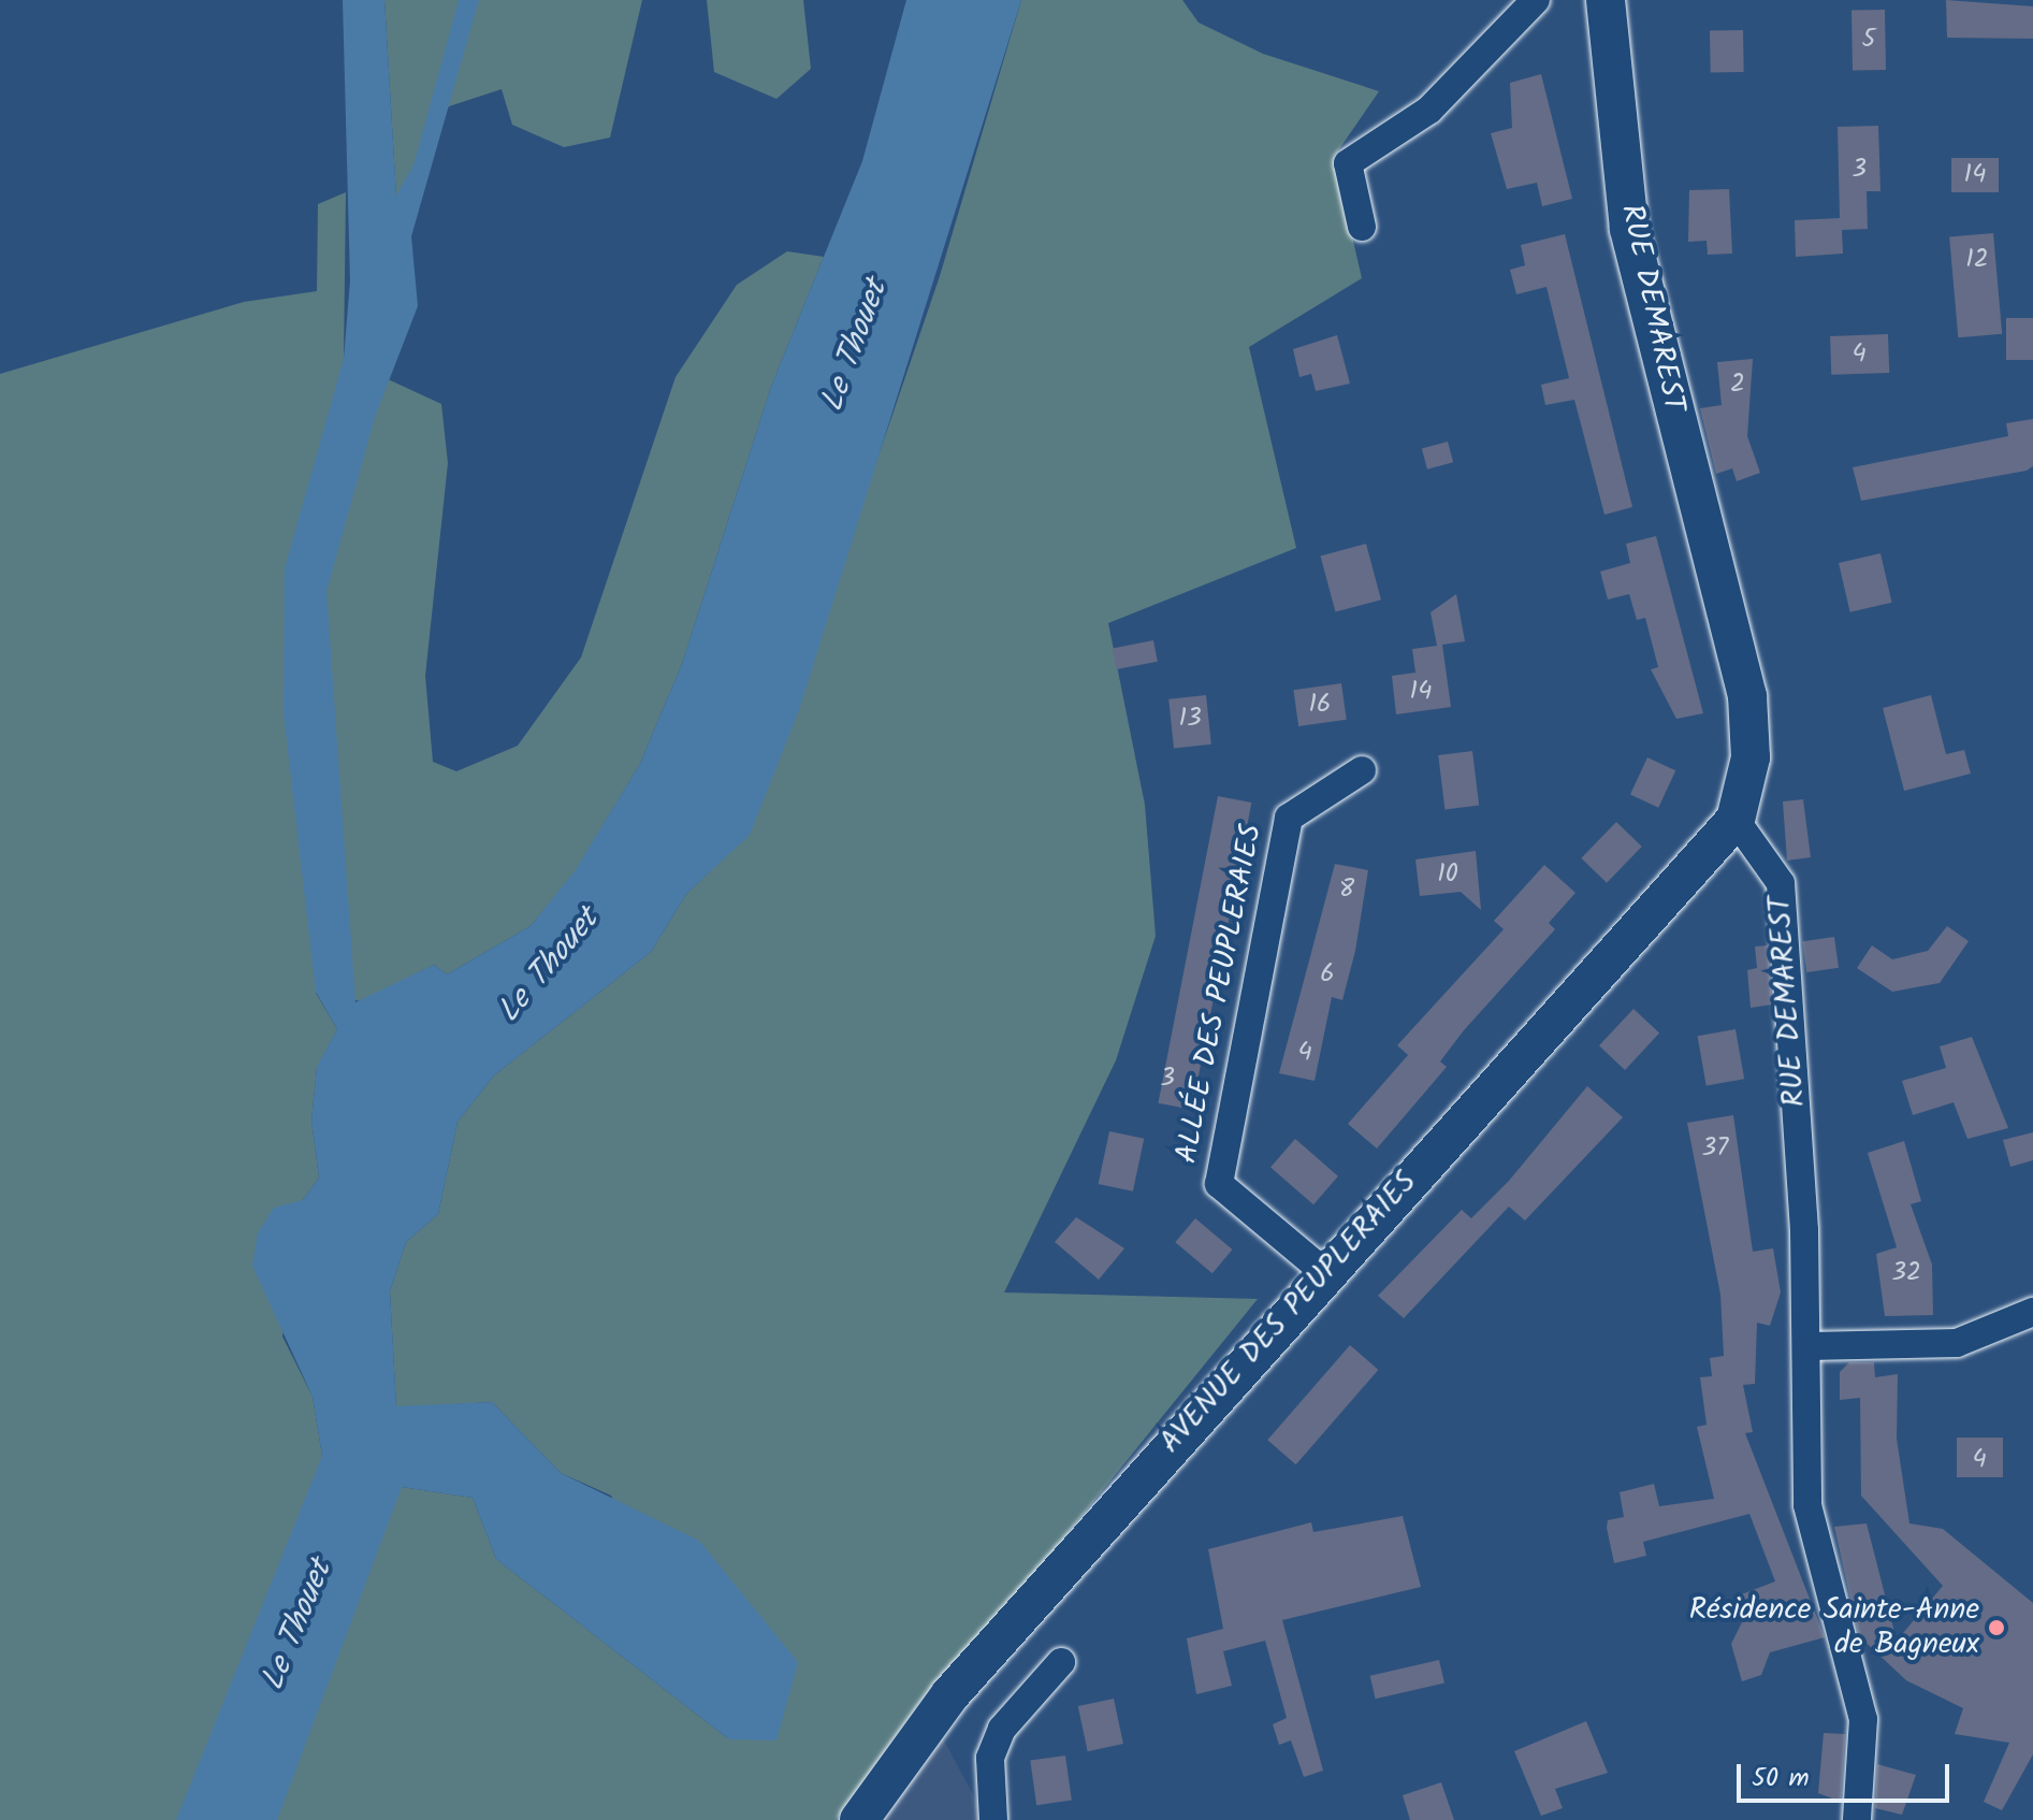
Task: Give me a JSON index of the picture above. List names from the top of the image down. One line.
{"streets":{"street":["RUE DEMAREST","ALLÉE DES PEUPLERAIES","AVENUE DES PEUPLERAIES"]},"crossings":[["RUE DEMAREST","AVENUE DES PEUPLERAIES"],["ALLÉE DES PEUPLERAIES","AVENUE DES PEUPLERAIES"]],"water":["Le Thouet"],"places":["Résidence Sainte-Anne de Bagneux"],"house_numbers":["5","3","14","12","4","2","14","16","13","10","8","6","4","3","37","32","4"],"scale_bar":"50 m"}
